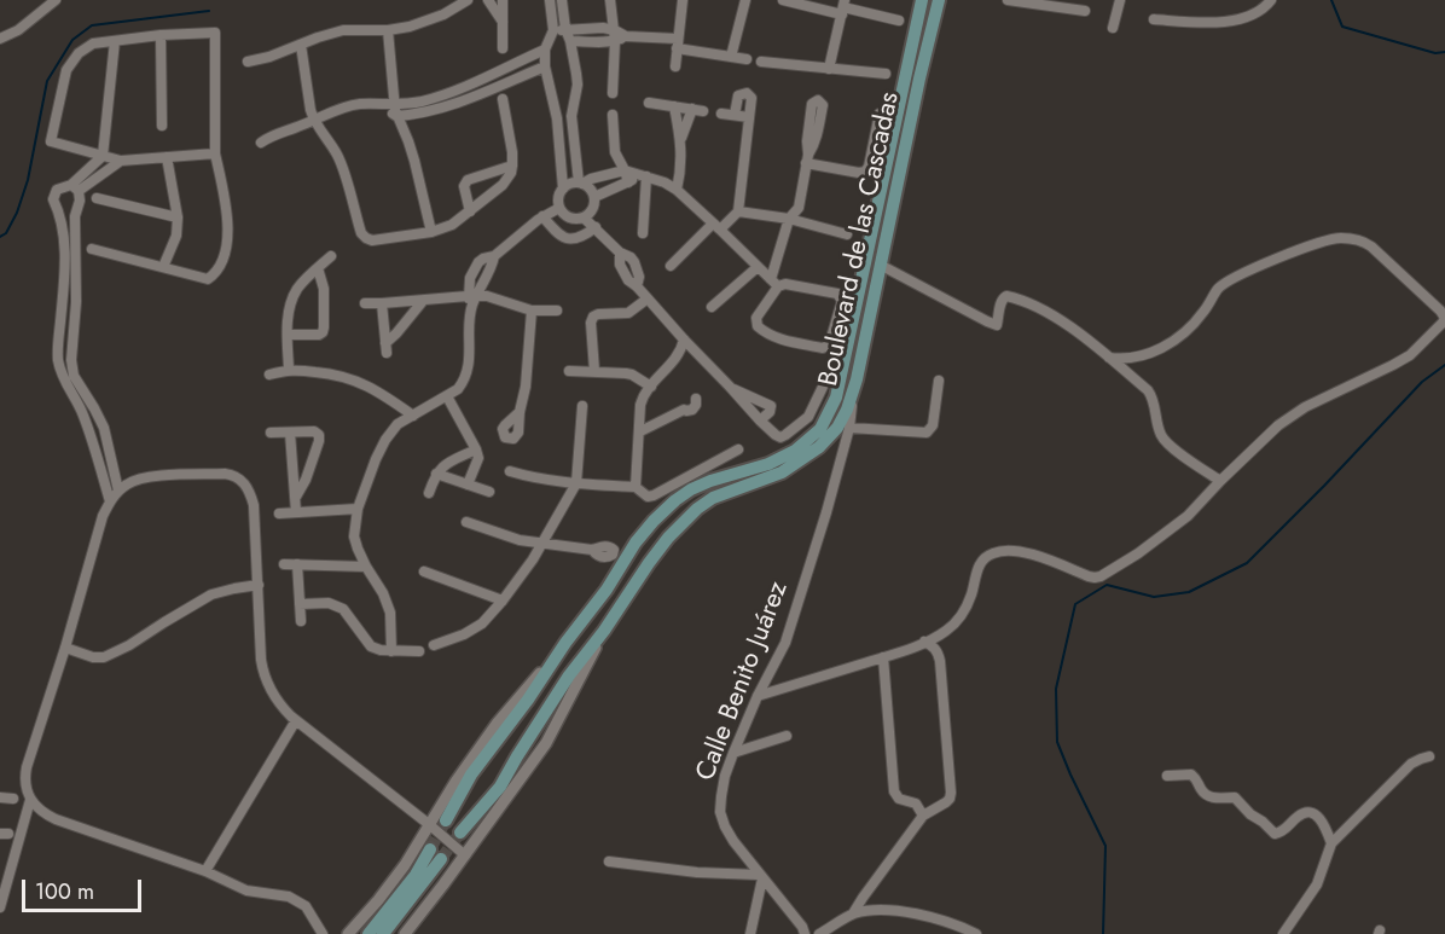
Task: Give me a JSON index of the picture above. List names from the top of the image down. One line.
{"streets":{"main road":["Boulevard de las Cascadas"],"street":["Calle Benito Juárez"]},"crossings":[["Boulevard de las Cascadas","Calle Benito Juárez"]],"scale_bar":"100 m"}
